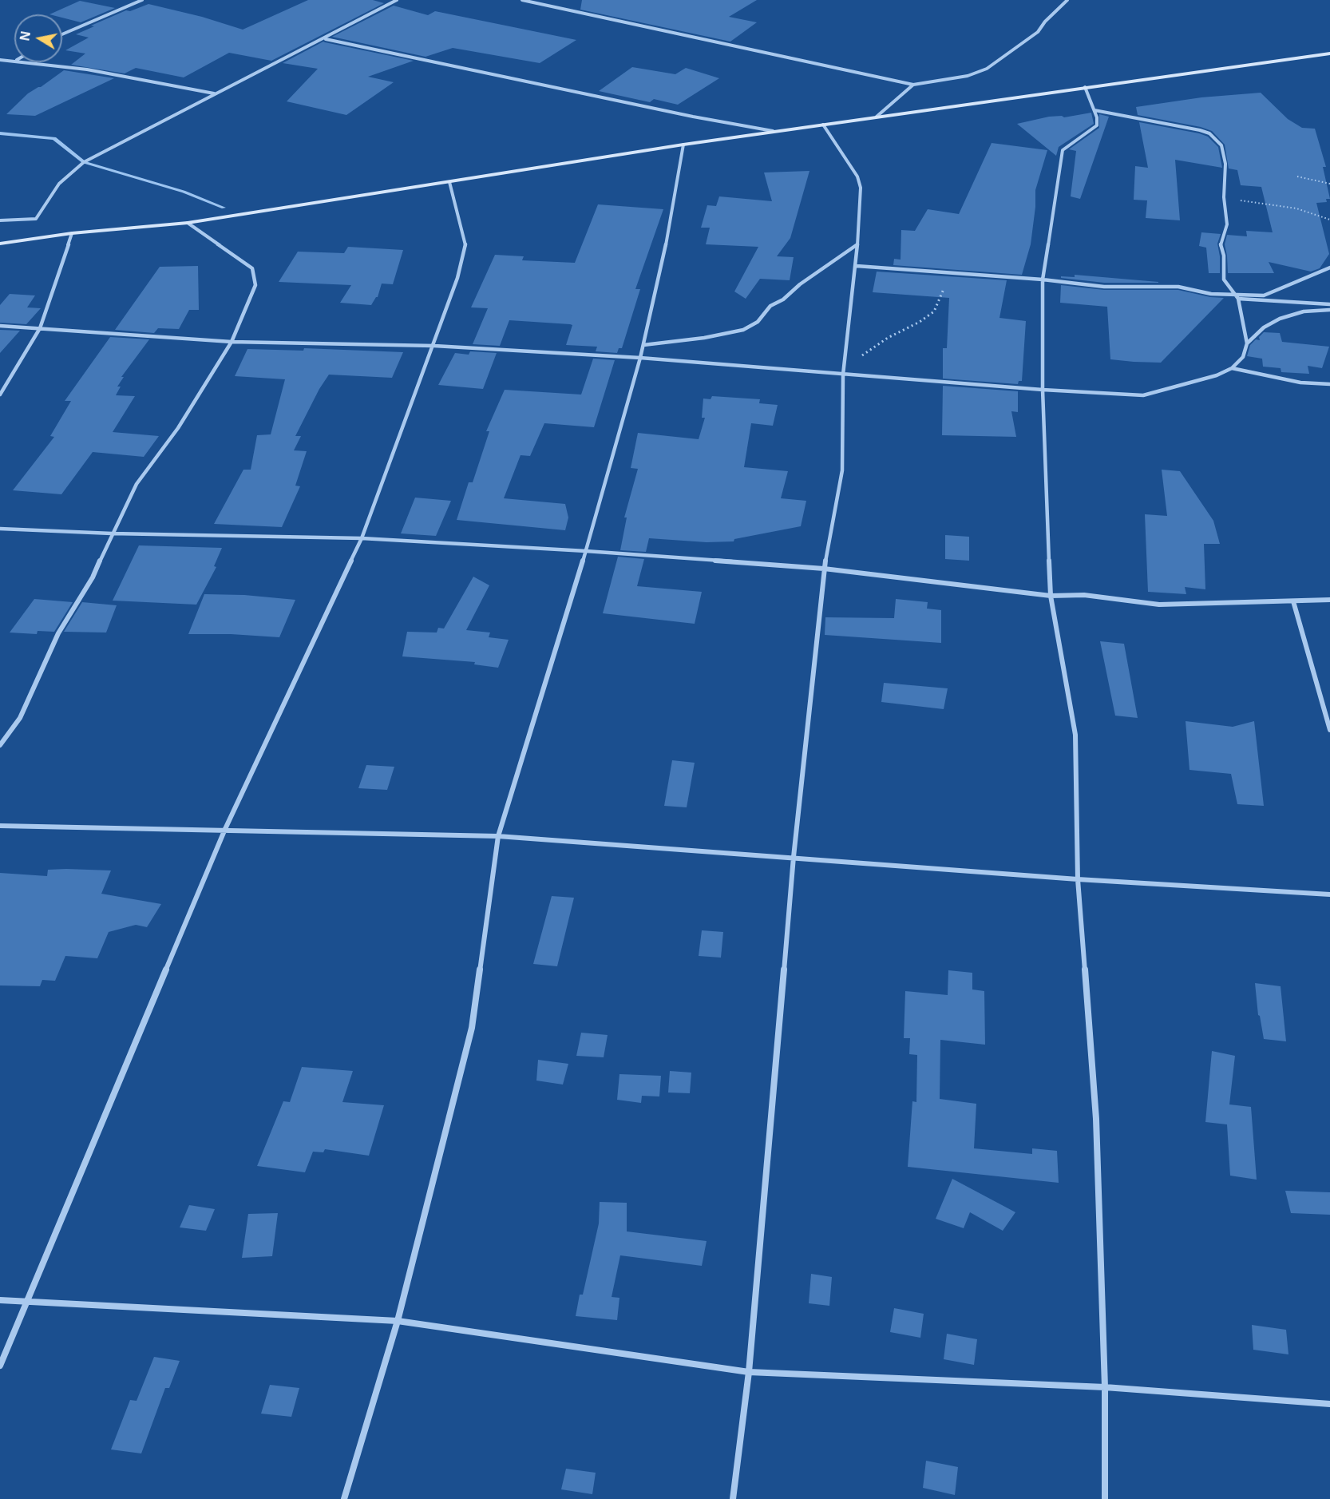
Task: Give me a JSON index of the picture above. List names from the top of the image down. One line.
{"north":"left"}
